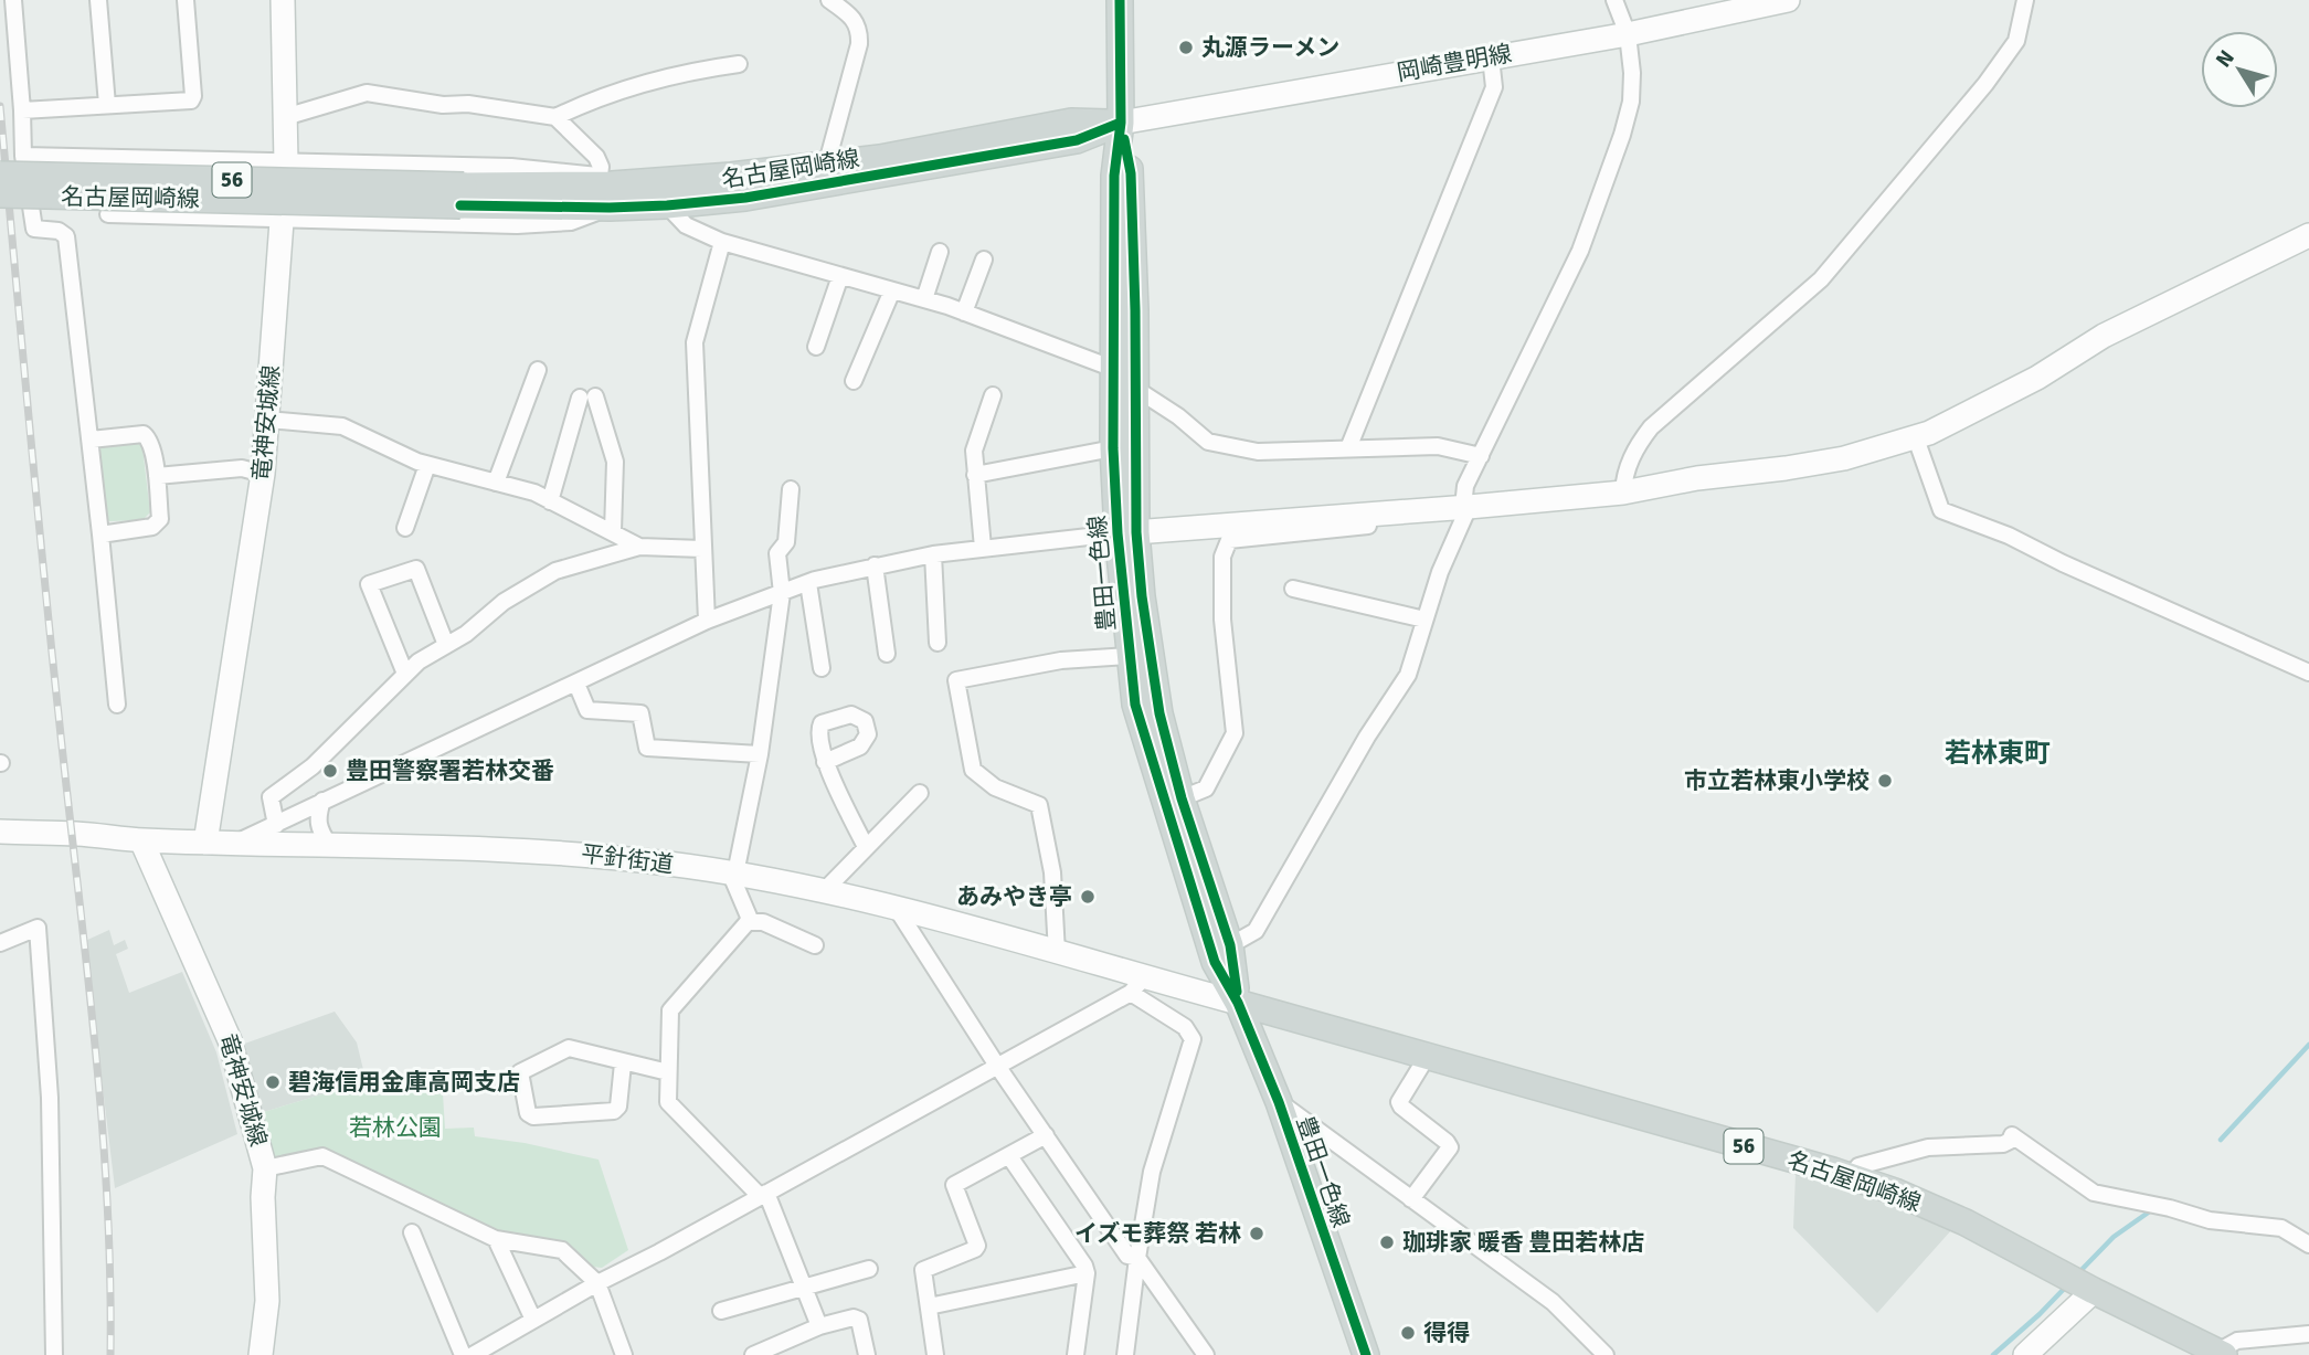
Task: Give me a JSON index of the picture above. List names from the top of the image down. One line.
{"streets":{"main road":["名古屋岡崎線","56","豊田一色線"],"street":["岡崎豊明線","竜神安城線","平針街道"]},"crossings":[["岡崎豊明線","名古屋岡崎線"],["岡崎豊明線","豊田一色線"],["名古屋岡崎線","豊田一色線"],["名古屋岡崎線","平針街道"],["竜神安城線","平針街道"],["豊田一色線","平針街道"]],"districts":["若林東町"],"parks":["若林公園"],"places":["丸源ラーメン","豊田警察署若林交番","市立若林東小学校","あみやき亭","碧海信用金庫高岡支店","イズモ葬祭 若林","珈琲家 暖香 豊田若林店","得得"],"north":"top left"}
